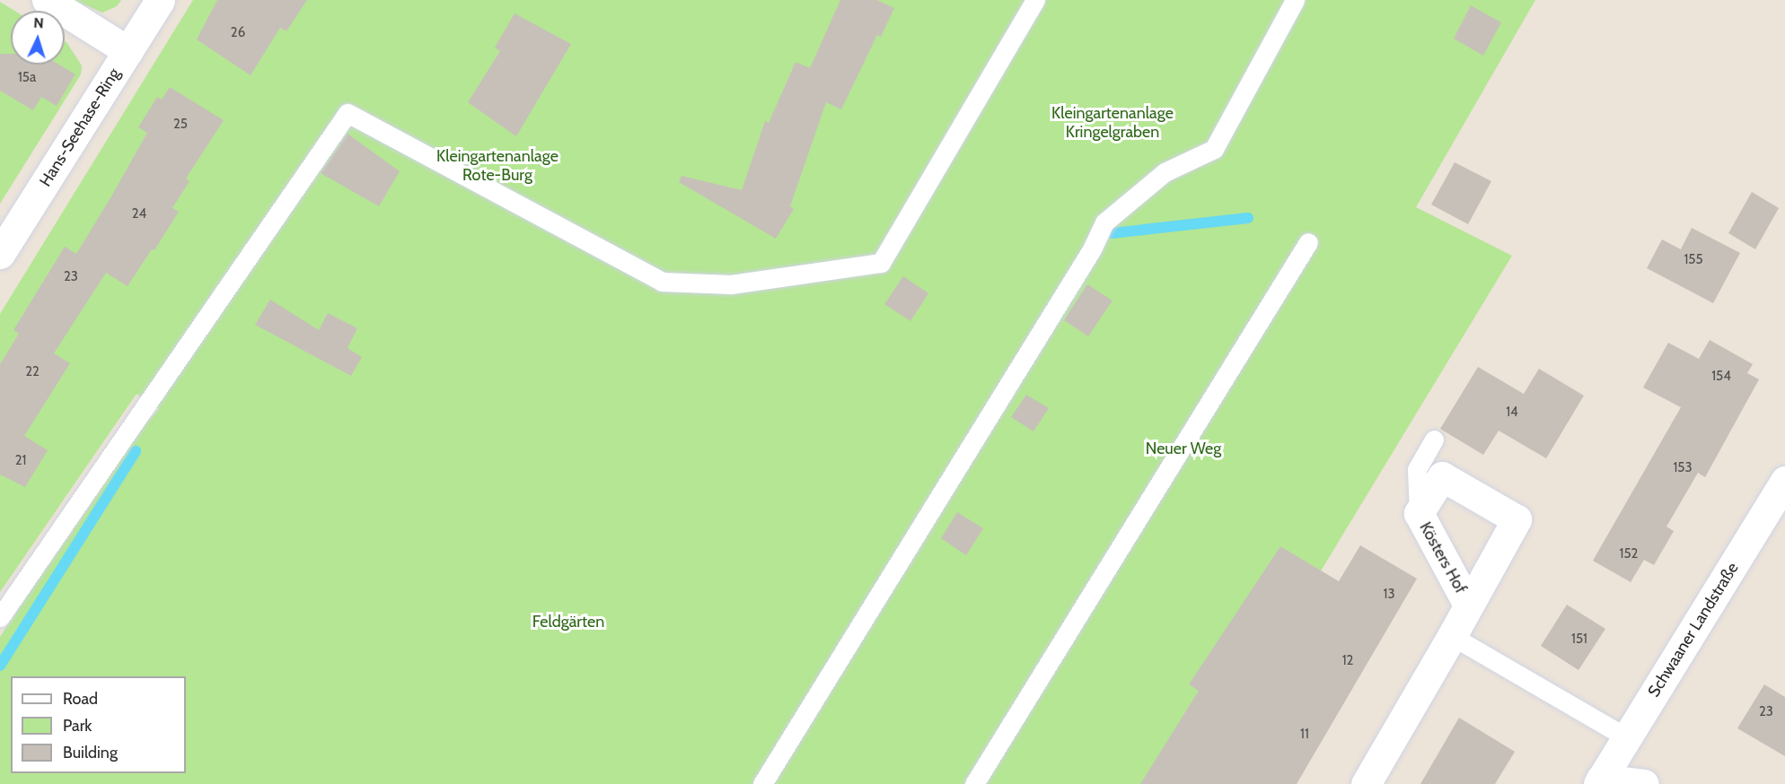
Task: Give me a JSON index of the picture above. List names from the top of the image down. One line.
{"streets":{"street":["Hans-Seehase-Ring","Kösters Hof","Schwaaner Landstraße"]},"parks":["Kleingartenanlage Kringelgraben","Kleingartenanlage Rote-Burg","Neuer Weg","Feldgärten"],"house_numbers":["26","15a","25","24","155","23","22","154","14","21","153","152","13","151","12","23","11"],"legend":["Road","Park","Building"],"north":"top"}
